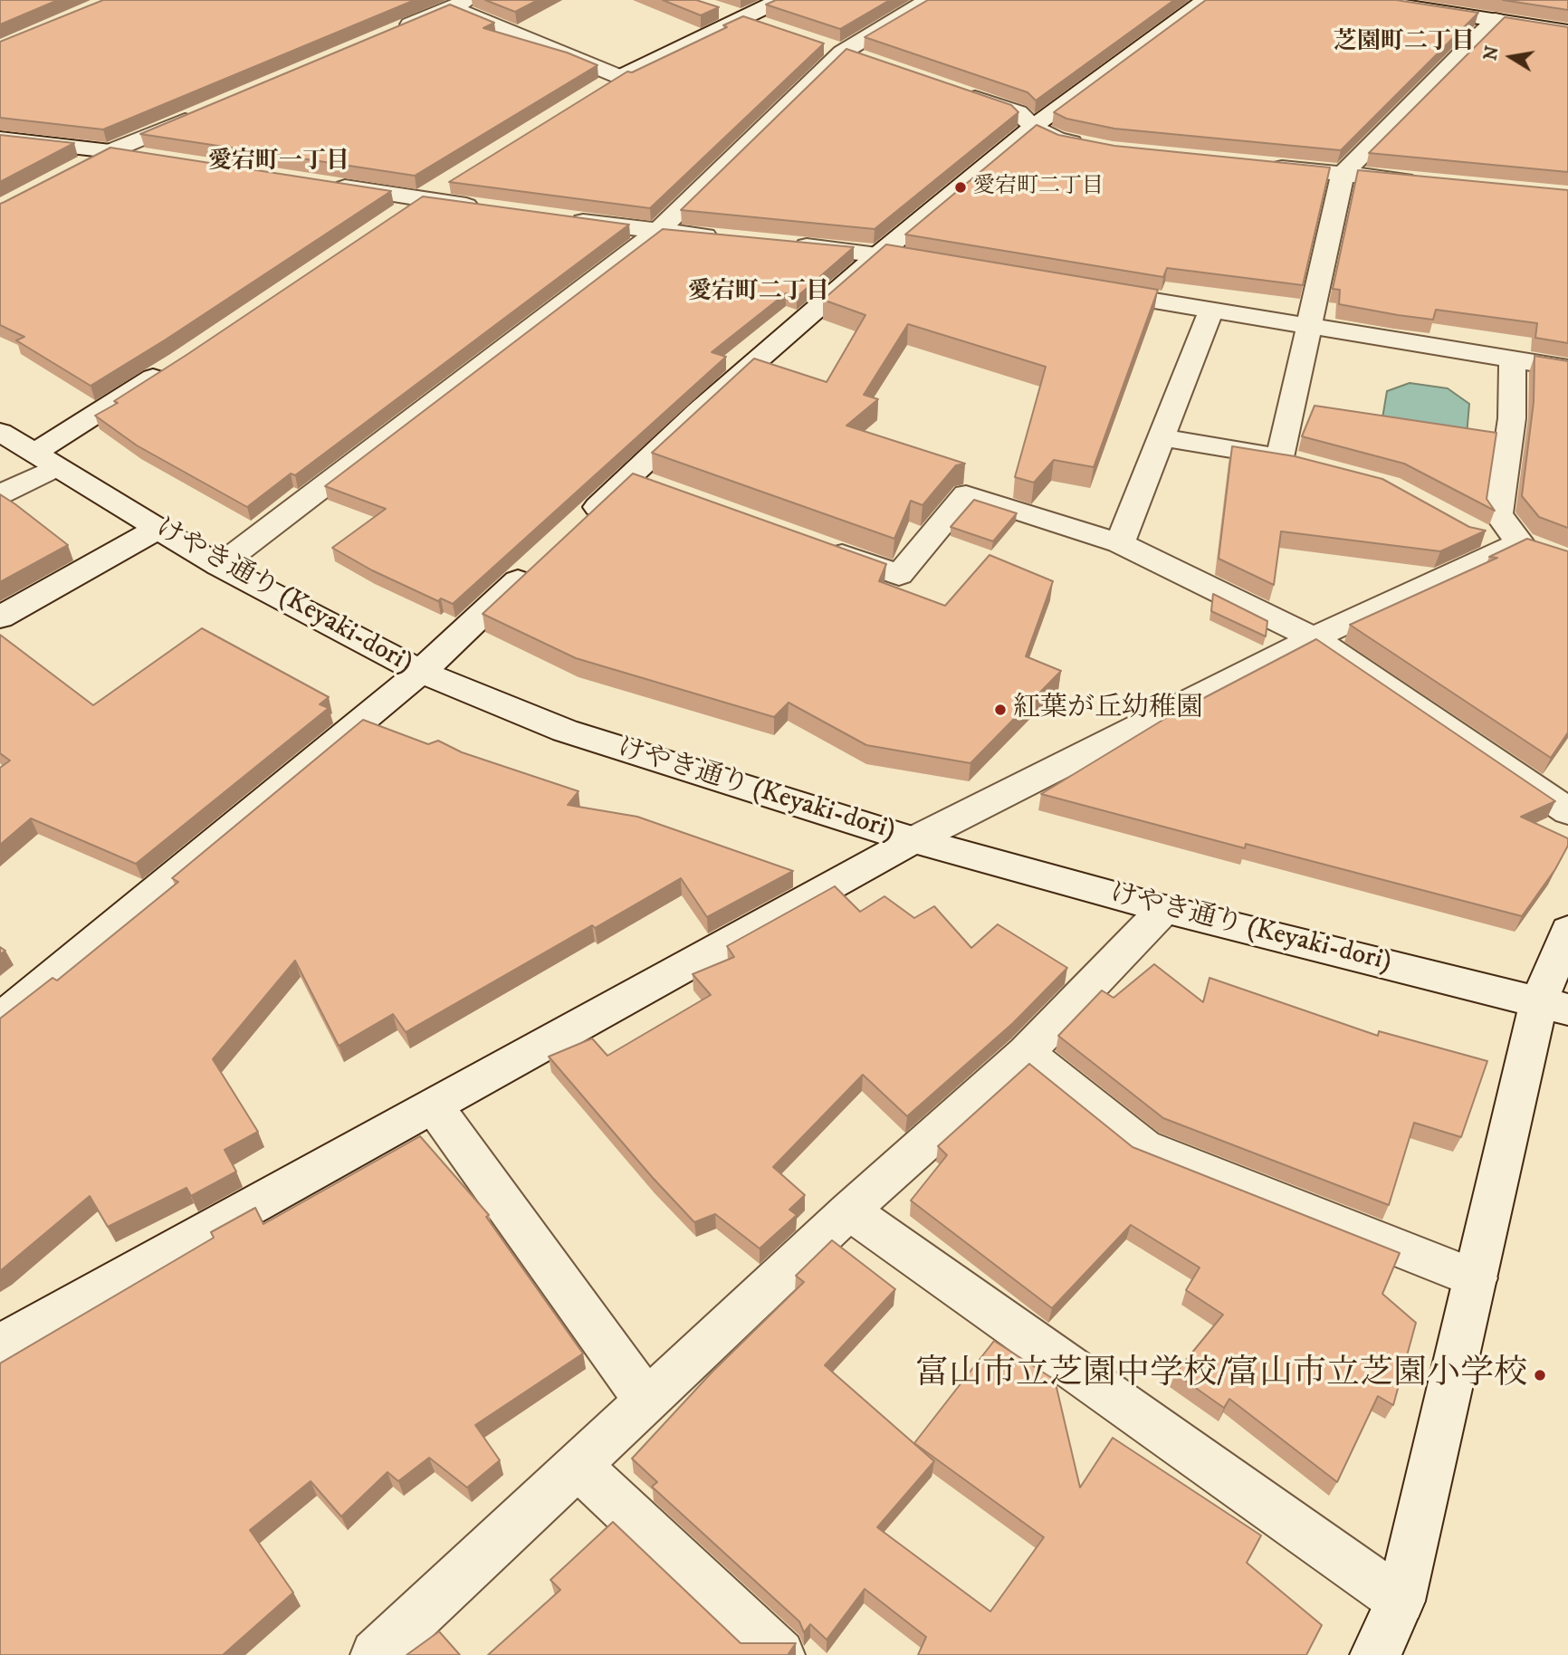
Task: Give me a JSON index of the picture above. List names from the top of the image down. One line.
{"streets":{"street":["けやき通り (Keyaki-dori)"]},"districts":["芝園町二丁目","愛宕町一丁目","愛宕町二丁目"],"places":["愛宕町二丁目","紅葉が丘幼稚園","富山市立芝園中学校/富山市立芝園小学校"],"north":"left"}
